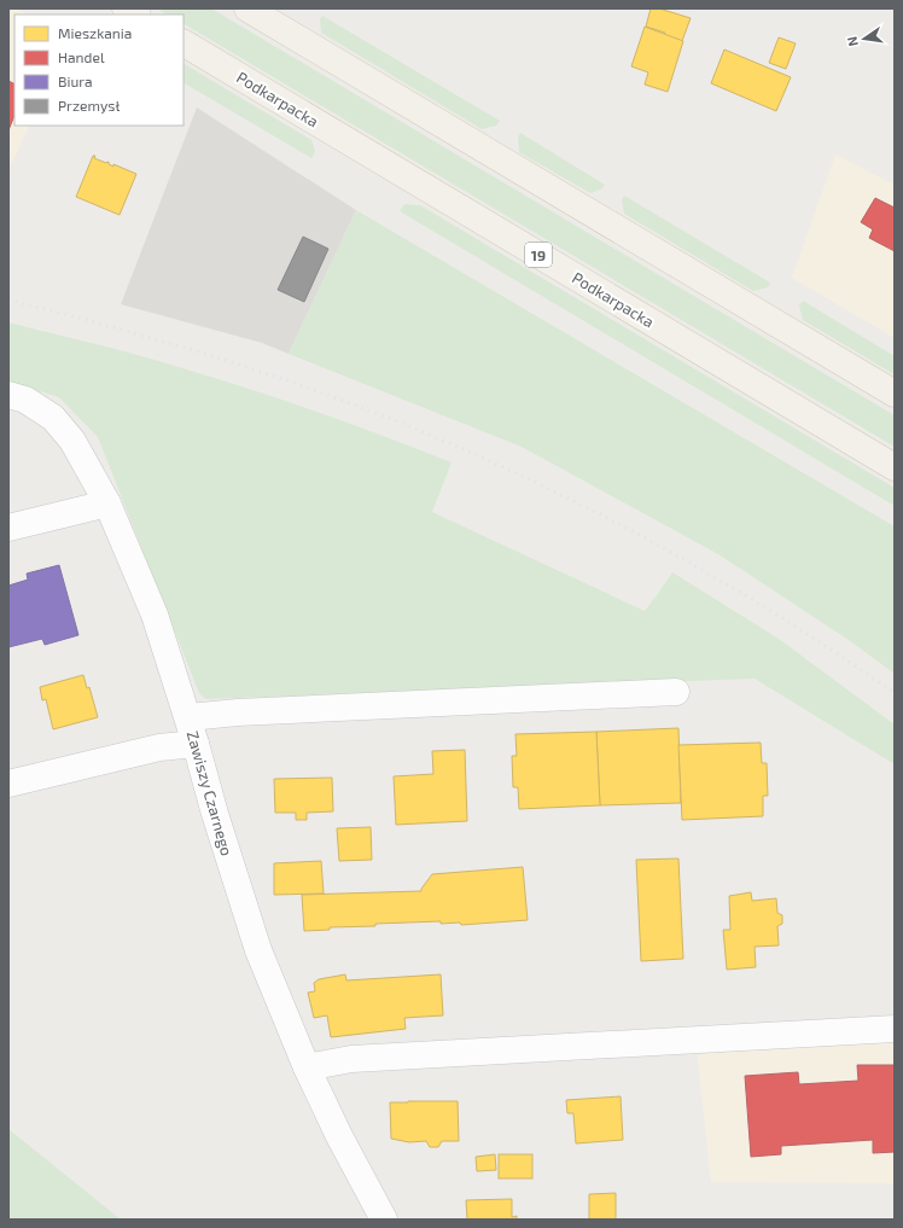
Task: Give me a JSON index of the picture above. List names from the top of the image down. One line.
{"streets":{"main road":["Podkarpacka","19"],"street":["Zawiszy Czarnego"]},"legend":["Mieszkania","Handel","Biura","Przemysł"],"north":"left"}
